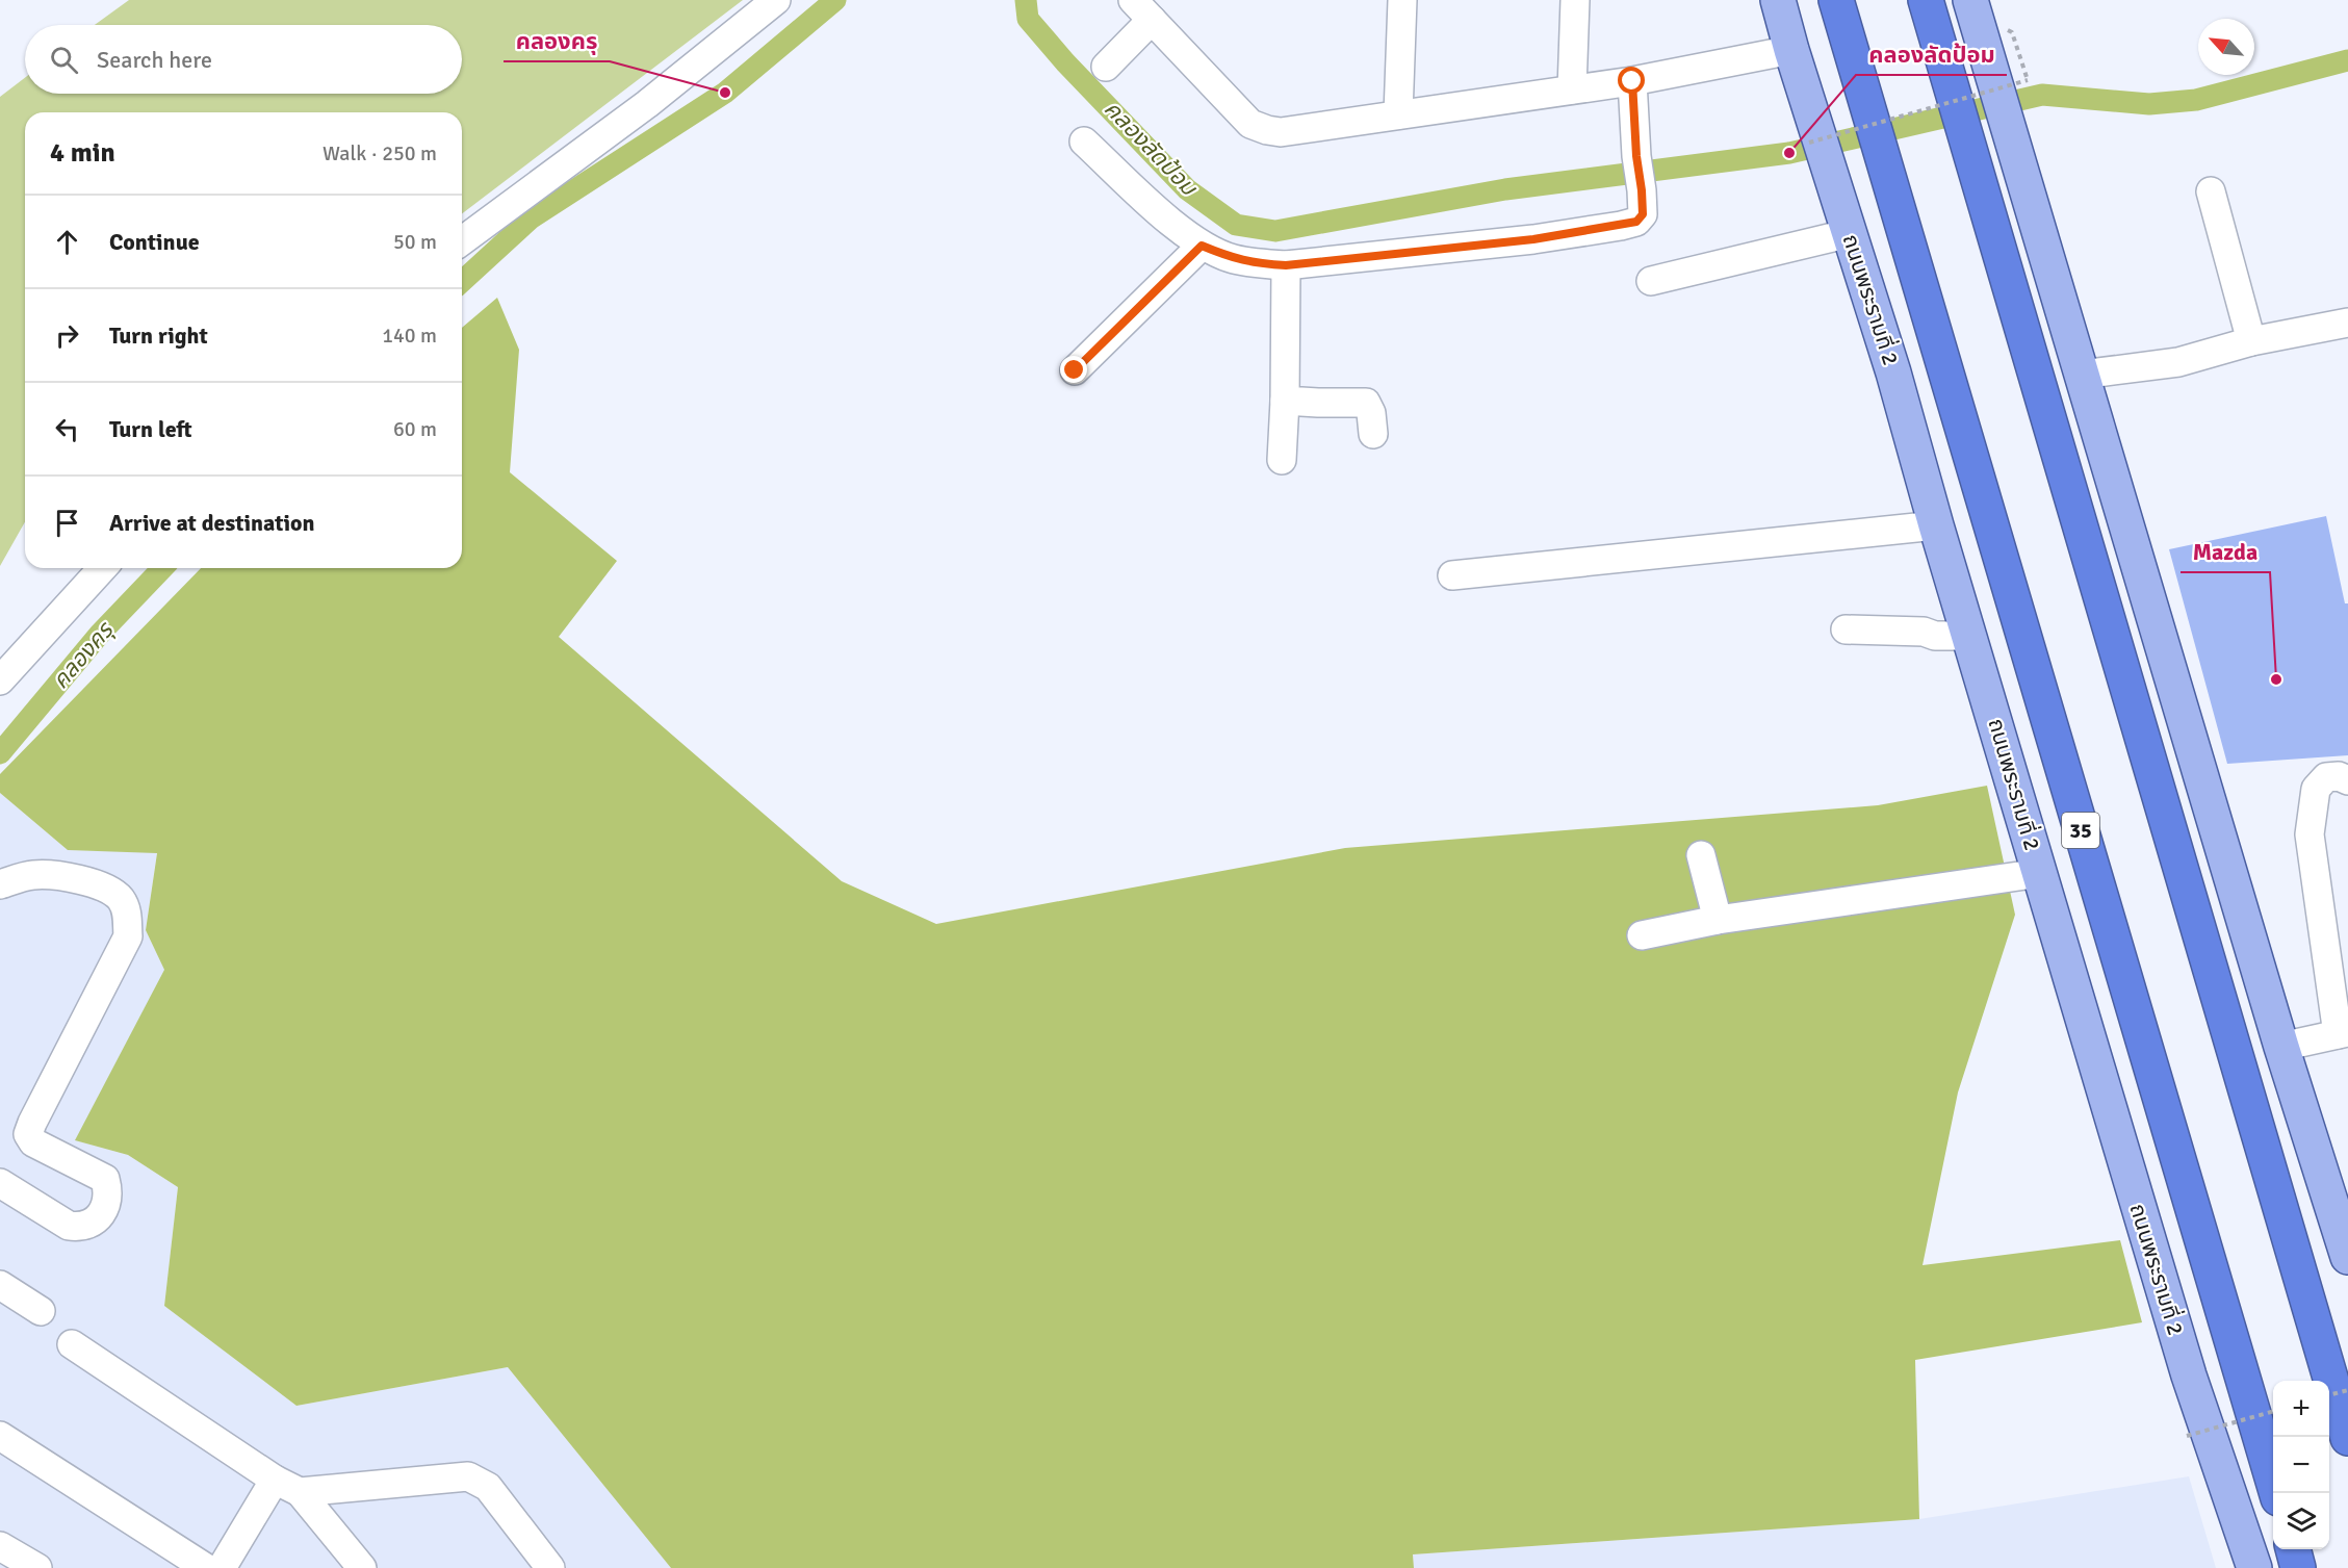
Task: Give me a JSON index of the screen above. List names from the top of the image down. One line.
{"streets":{"highway":["35"],"main road":["ถนนพระรามที่ 2"]},"water":["คลองลัดป้อม","คลองครุ"],"places":["คลองครุ","คลองลัดป้อม","Mazda"],"north":"top left","page":{"search":"Search here","heading":["4 min","Walk · 250 m"],"list":[["Continue","50 m"],["Turn right","140 m"],["Turn left","60 m"],"Arrive at destination"],"map_buttons":["+","−"]}}
